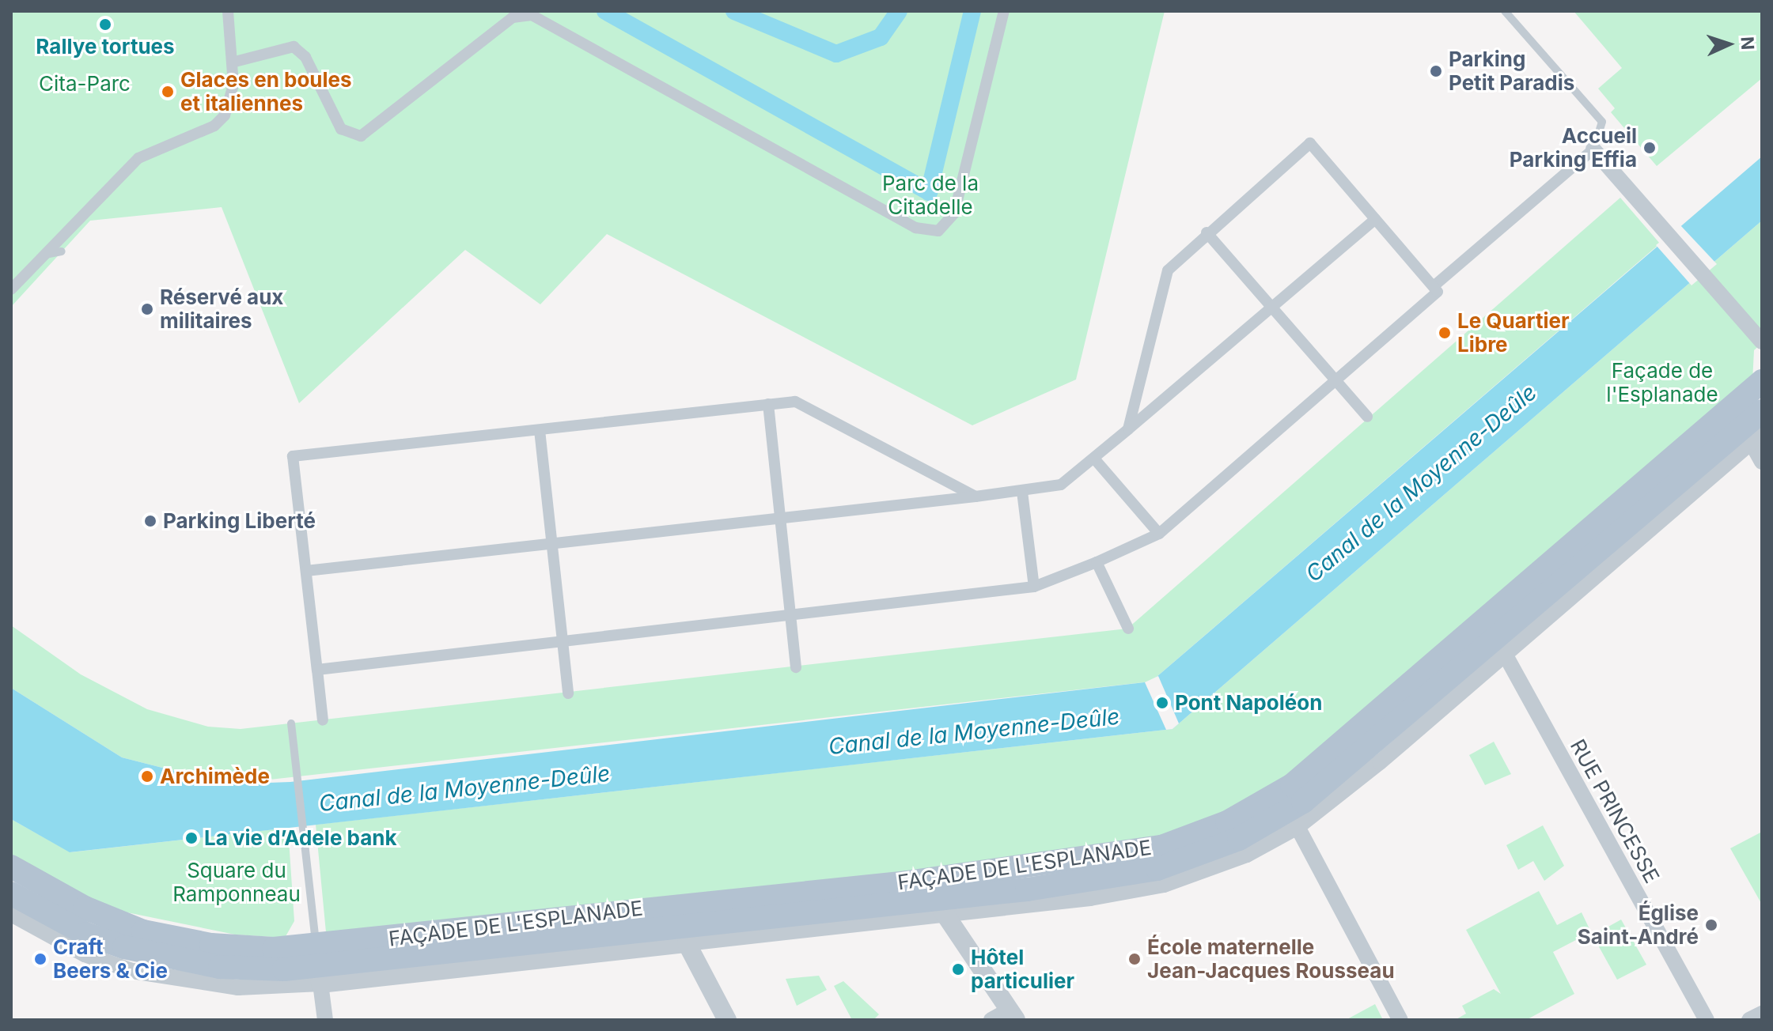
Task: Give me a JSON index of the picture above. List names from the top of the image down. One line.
{"streets":{"main road":["FAÇADE DE L'ESPLANADE"],"street":["RUE PRINCESSE"]},"crossings":[["RUE PRINCESSE","FAÇADE DE L'ESPLANADE"]],"water":["Canal de la Moyenne-Deûle"],"parks":["Cita-Parc","Parc de la Citadelle","Façade de l'Esplanade","Square du Ramponneau"],"places":["Rallye tortues","Parking Petit Paradis","Glaces en boules et italiennes","Accueil Parking Effia","Réservé aux militaires","Le Quartier Libre","Parking Liberté","Pont Napoléon","Archimède","La vie d’Adele bank","Église Saint-André","Craft Beers & Cie","École maternelle Jean-Jacques Rousseau","Hôtel particulier"],"north":"right"}
